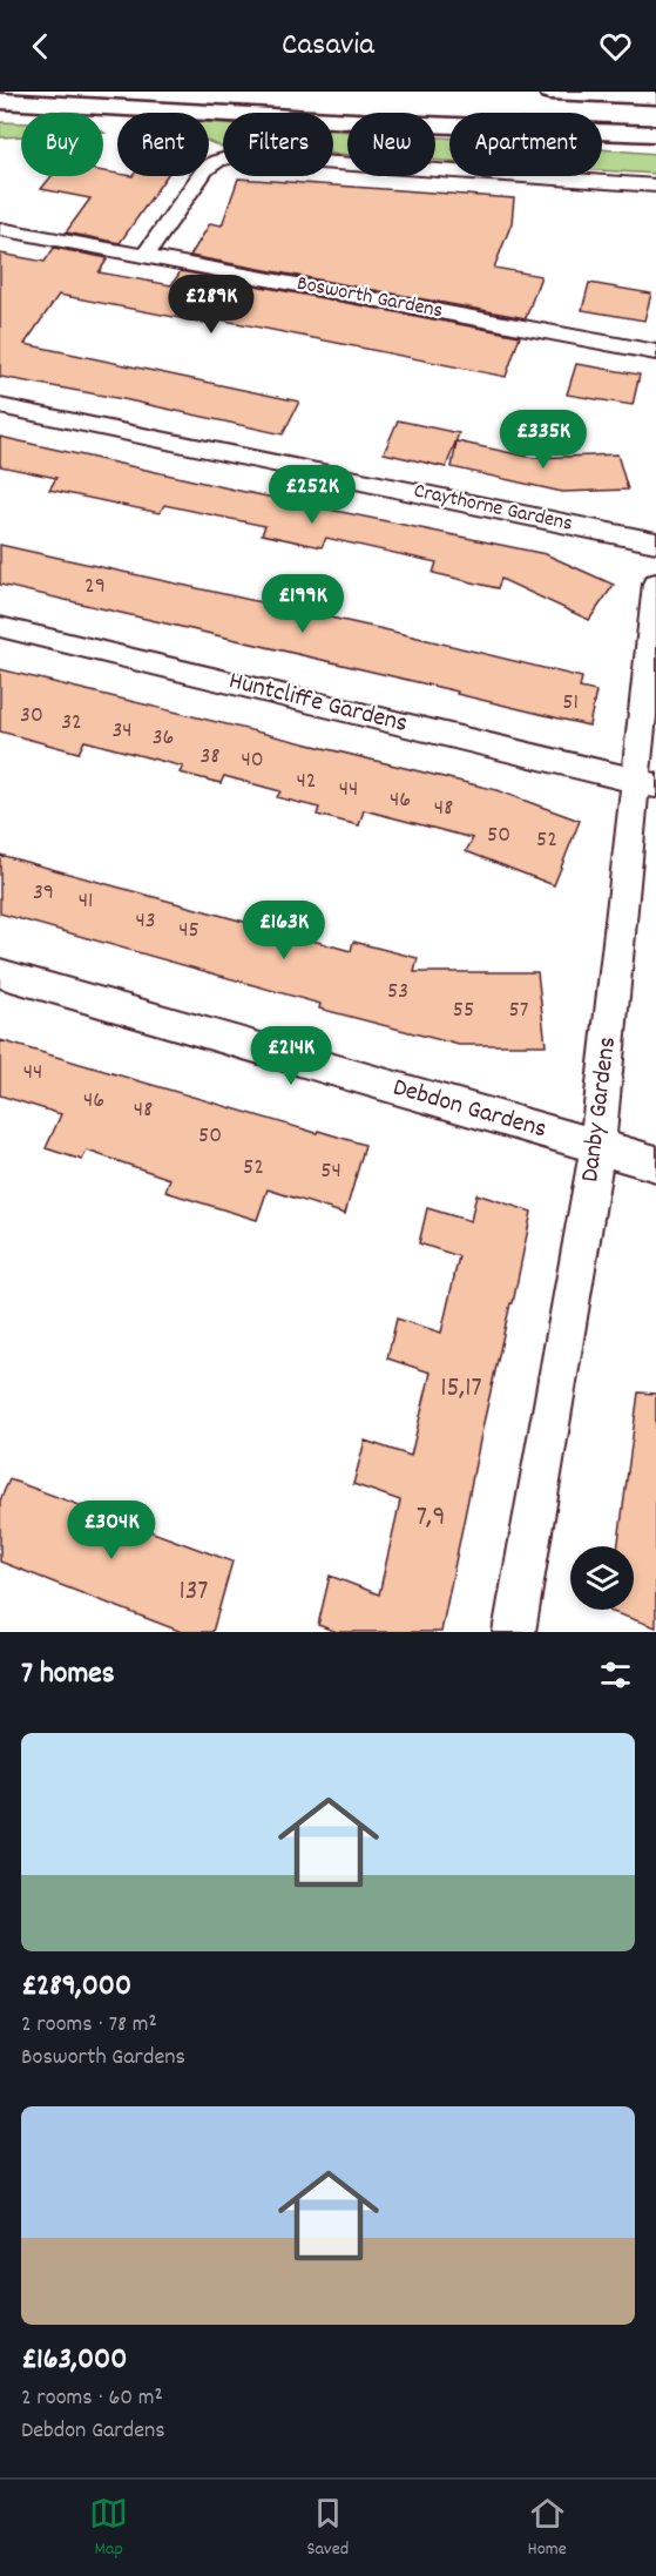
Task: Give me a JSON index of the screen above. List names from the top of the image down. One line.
{"streets":{"street":["Bosworth Gardens","Craythorne Gardens","Huntcliffe Gardens","Debdon Gardens","Danby Gardens"]},"crossings":[["Huntcliffe Gardens","Danby Gardens"],["Debdon Gardens","Danby Gardens"]],"house_numbers":["29","51","30","32","34","36","38","40","42","44","46","48","50","52","39","41","43","45","53","55","57","44","46","48","50","52","54","15,17","7,9","137"],"page":{"header":"Casavia","chip":["Buy","Rent","Filters","New","Apartment"],"price":["£289K","£335K","£252K","£199K","£163K","£214K","£304K"],"heading":"7 homes","list":[{"name":"£289,000","note":"2 rooms · 78 m² · Bosworth Gardens"},{"name":"£163,000","note":"2 rooms · 60 m² · Debdon Gardens"}],"tabs":["Map","Saved","Home"]}}
